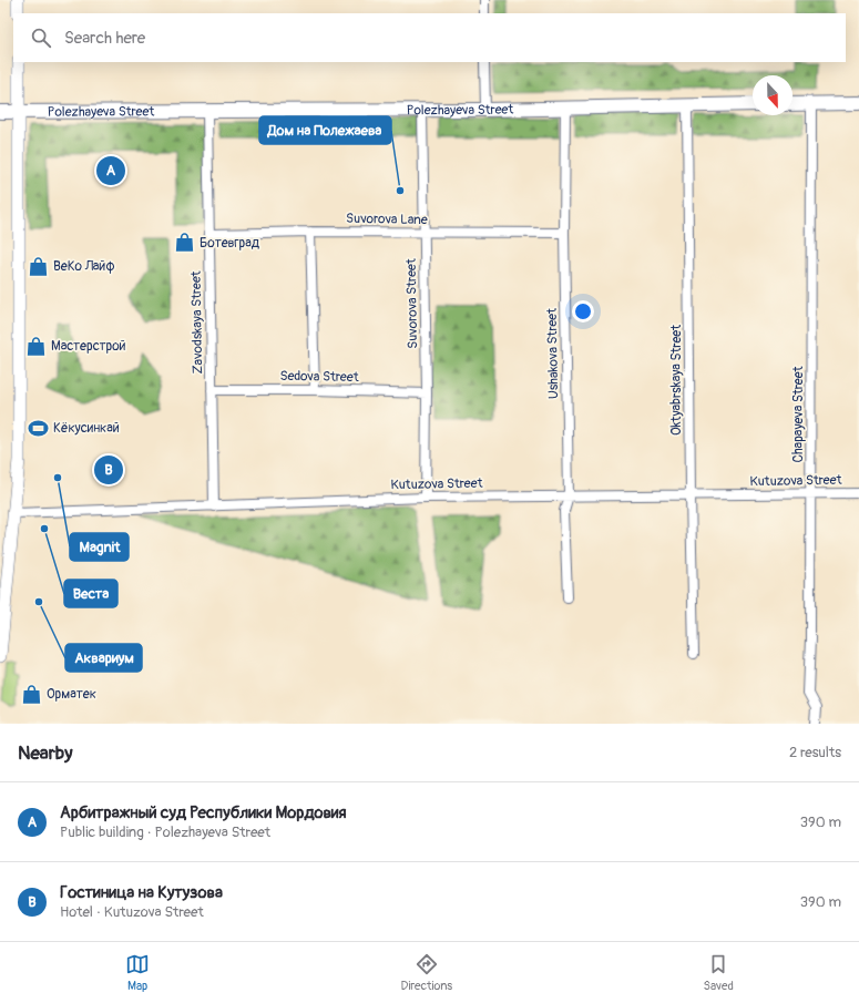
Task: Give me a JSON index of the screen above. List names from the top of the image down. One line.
{"streets":{"main road":["Polezhayeva Street"],"street":["Suvorova Lane","Suvorova Street","Zavodskaya Street","Ushakova Street","Sedova Street","Oktyabrskaya Street","Chapayeva Street","Kutuzova Street"]},"crossings":[["Polezhayeva Street","Suvorova Street"],["Polezhayeva Street","Zavodskaya Street"],["Polezhayeva Street","Ushakova Street"],["Polezhayeva Street","Oktyabrskaya Street"],["Suvorova Lane","Suvorova Street"],["Suvorova Lane","Zavodskaya Street"],["Suvorova Lane","Ushakova Street"],["Suvorova Street","Sedova Street"],["Suvorova Street","Kutuzova Street"],["Zavodskaya Street","Sedova Street"],["Zavodskaya Street","Kutuzova Street"],["Ushakova Street","Kutuzova Street"],["Oktyabrskaya Street","Kutuzova Street"],["Chapayeva Street","Kutuzova Street"]],"places":{"other":["Дом на Полежаева","Magnit","Веста","Аквариум"],"shop":["Ботевград","ВеКо Лайф","Мастерстрой","Орматек"],"sports":["Кёкусинкай"]},"north":"bottom","page":{"search":"Search here","pins":["A","B"],"heading":["Nearby","2 results"],"list":[{"mark":"A","name":"Арбитражный суд Республики Мордовия","note":"Public building · Polezhayeva Street","value":"390 m"},{"mark":"B","name":"Гостиница на Кутузова","note":"Hotel · Kutuzova Street","value":"390 m"}],"nav":["Map","Directions","Saved"]}}
